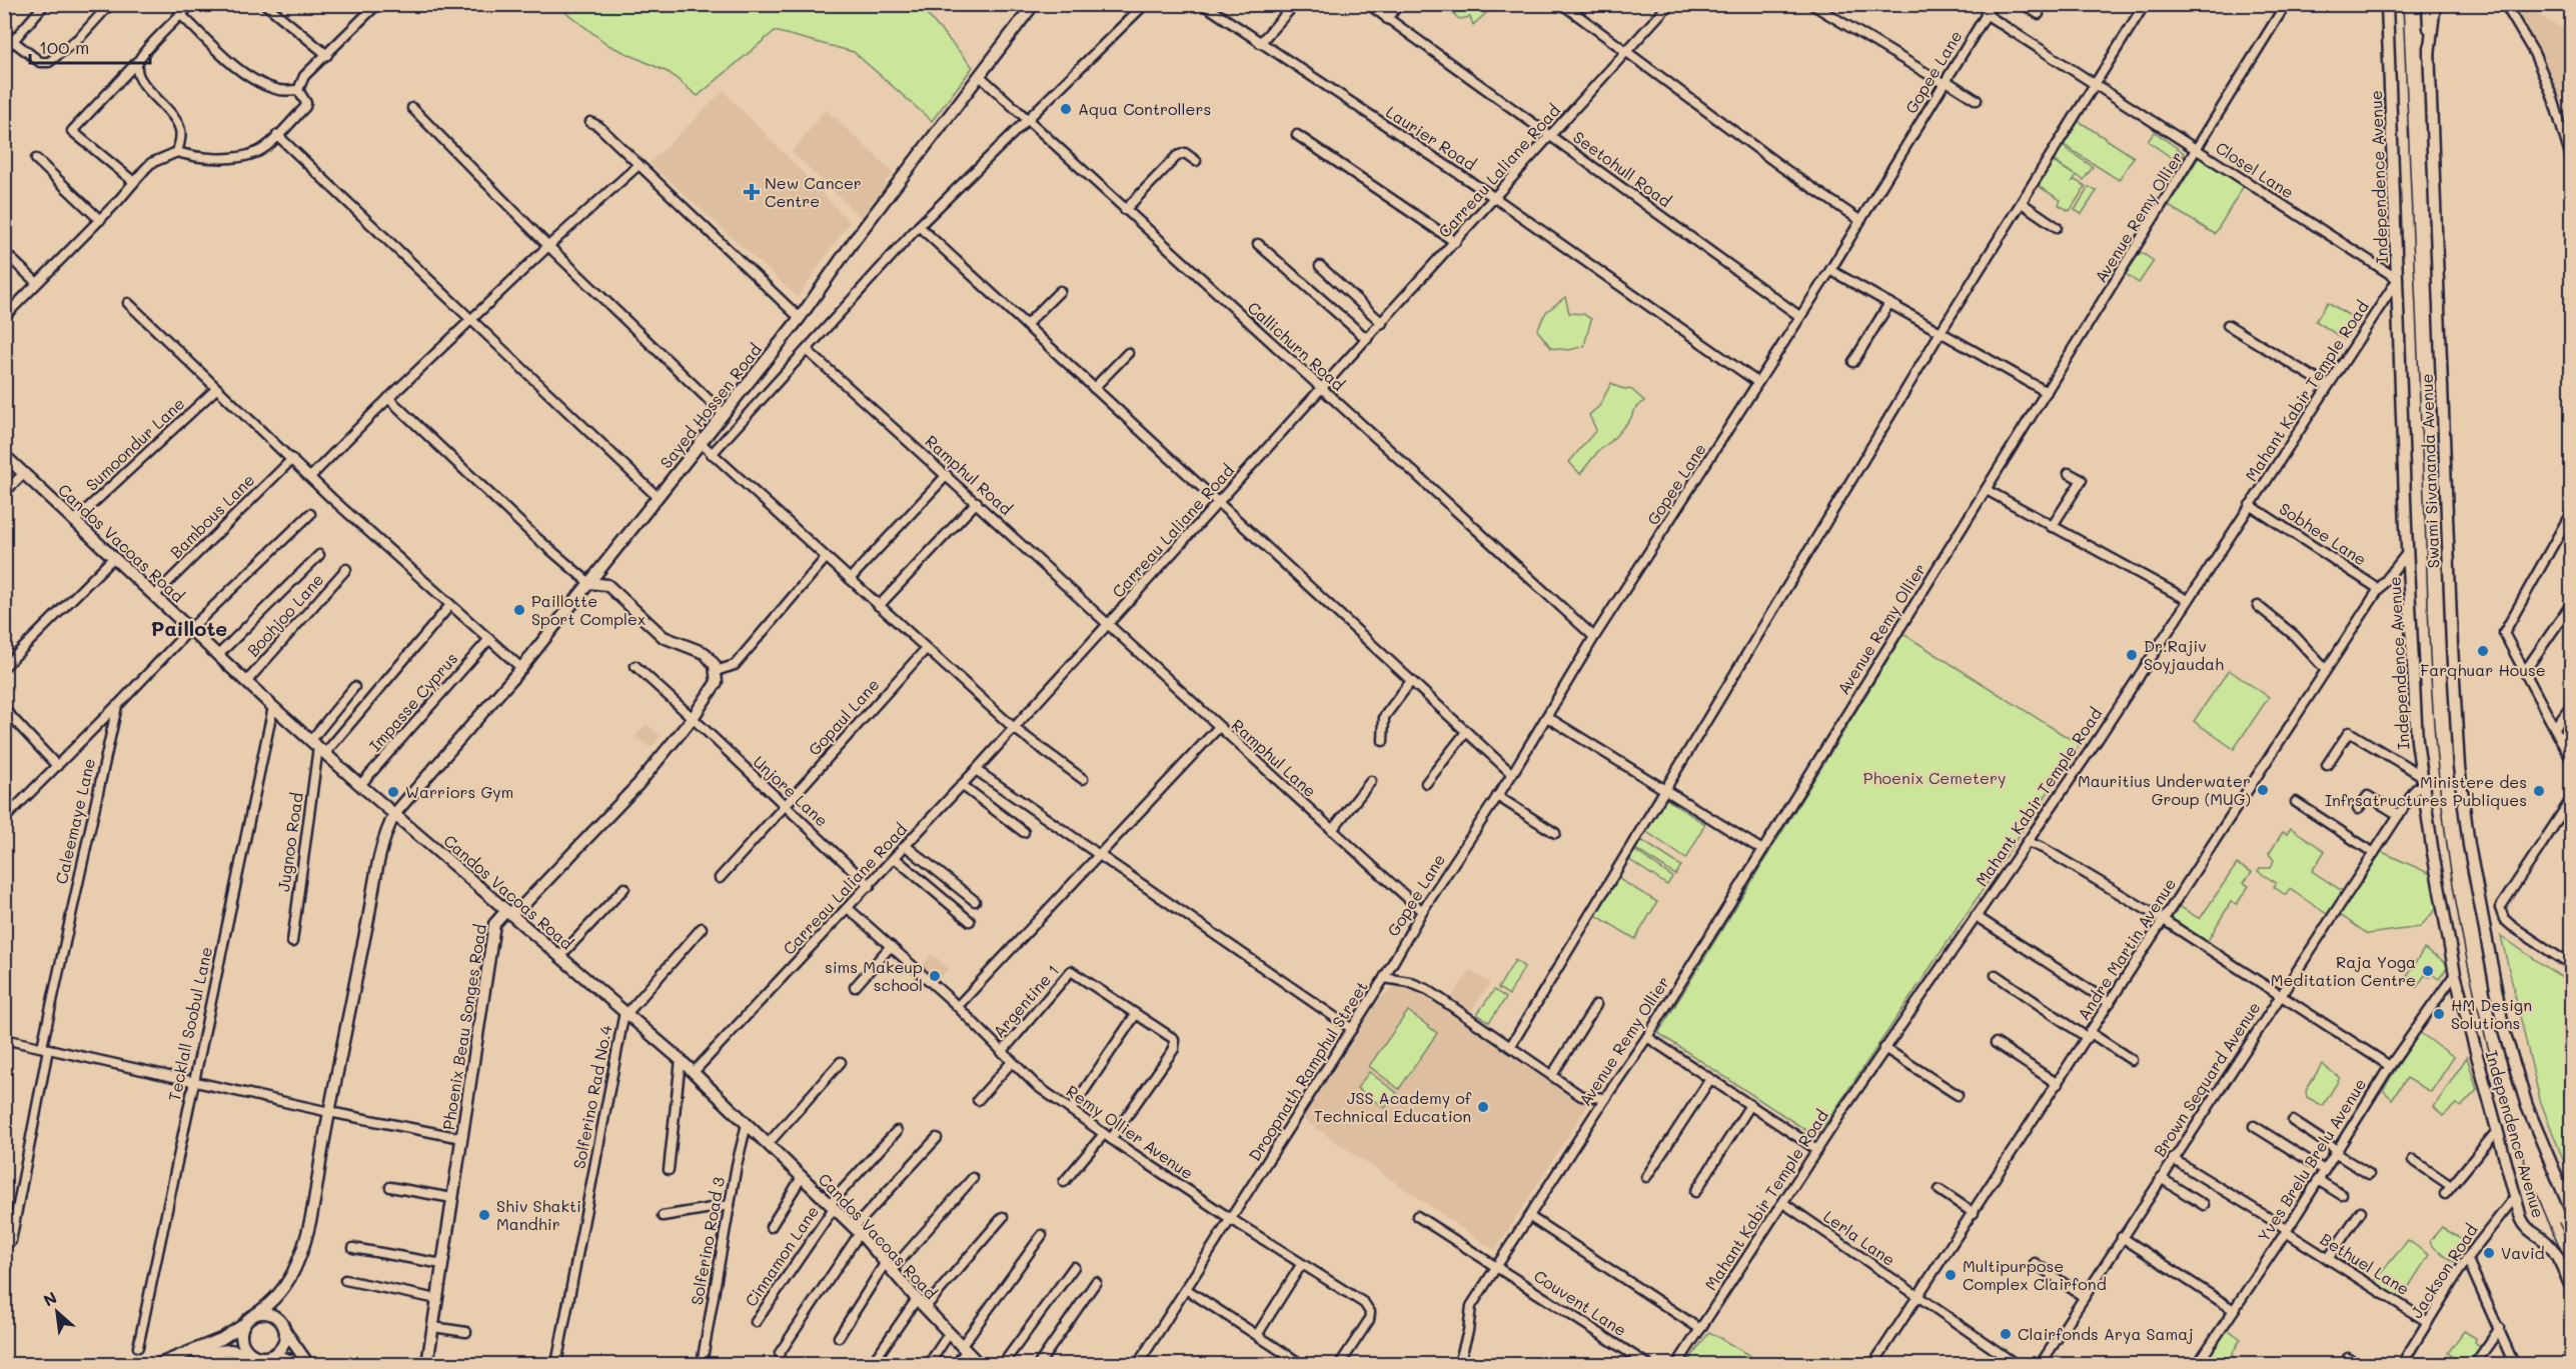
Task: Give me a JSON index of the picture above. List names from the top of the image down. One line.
{"streets":{"main road":["Independence Avenue","Sayed Hossen Road","Swami Sivananda Avenue","Candos Vacoas Road","Phoenix Beau Songes Road"],"street":["Gopee Lane","Laurier Road","Seetohull Road","Closel Lane","Carreau Laliane Road","Avenue Remy Ollier","Callichurn Road","Mahant Kabir Temple Road","Sumoondur Lane","Ramphul Road","Bambous Lane","Sobhee Lane","Boohjoo Lane","Impasse Cyprus","Gopaul Lane","Ramphul Lane","Unjore Lane","Caleemaye Lane","Jugnoo Road","Andre Martin Avenue","Argentine 1","Tecklall Soobul Lane","Droopnath Ramphul Street","Brown Sequard Avenue","Solferino Rad No.4","Remy Ollier Avenue","Yves Brelu Brelu Avenue","Lerla Lane","Solferino Road 3","Cinnamon Lane","Bethuel Lane","Jackson Road","Couvent Lane"]},"crossings":[["Gopee Lane","Laurier Road"],["Gopee Lane","Seetohull Road"],["Gopee Lane","Closel Lane"],["Gopee Lane","Callichurn Road"],["Gopee Lane","Ramphul Lane"],["Gopee Lane","Droopnath Ramphul Street"],["Laurier Road","Carreau Laliane Road"],["Seetohull Road","Carreau Laliane Road"],["Closel Lane","Independence Avenue"],["Closel Lane","Avenue Remy Ollier"],["Closel Lane","Mahant Kabir Temple Road"],["Carreau Laliane Road","Callichurn Road"],["Carreau Laliane Road","Ramphul Road"],["Carreau Laliane Road","Candos Vacoas Road"],["Carreau Laliane Road","Ramphul Lane"],["Carreau Laliane Road","Unjore Lane"],["Carreau Laliane Road","Remy Ollier Avenue"],["Independence Avenue","Mahant Kabir Temple Road"],["Independence Avenue","Andre Martin Avenue"],["Independence Avenue","Brown Sequard Avenue"],["Independence Avenue","Yves Brelu Brelu Avenue"],["Independence Avenue","Jackson Road"],["Avenue Remy Ollier","Droopnath Ramphul Street"],["Avenue Remy Ollier","Couvent Lane"],["Callichurn Road","Sayed Hossen Road"],["Mahant Kabir Temple Road","Sobhee Lane"],["Mahant Kabir Temple Road","Lerla Lane"],["Sayed Hossen Road","Candos Vacoas Road"],["Sumoondur Lane","Candos Vacoas Road"],["Ramphul Road","Ramphul Lane"],["Bambous Lane","Candos Vacoas Road"],["Sobhee Lane","Andre Martin Avenue"],["Candos Vacoas Road","Boohjoo Lane"],["Candos Vacoas Road","Impasse Cyprus"],["Candos Vacoas Road","Jugnoo Road"],["Candos Vacoas Road","Tecklall Soobul Lane"],["Candos Vacoas Road","Phoenix Beau Songes Road"],["Candos Vacoas Road","Solferino Rad No.4"],["Candos Vacoas Road","Solferino Road 3"],["Candos Vacoas Road","Cinnamon Lane"],["Gopaul Lane","Unjore Lane"],["Unjore Lane","Phoenix Beau Songes Road"],["Andre Martin Avenue","Lerla Lane"],["Argentine 1","Remy Ollier Avenue"],["Droopnath Ramphul Street","Remy Ollier Avenue"],["Brown Sequard Avenue","Bethuel Lane"],["Yves Brelu Brelu Avenue","Bethuel Lane"],["Bethuel Lane","Jackson Road"]],"districts":["Paillote"],"parks":["Phoenix Cemetery"],"places":{"other":["Aqua Controllers","Paillotte Sport Complex","Farqhuar House","Dr.Rajiv Soyjaudah","Mauritius Underwater Group (MUG)","Ministere des Infrsatructures Publiques","Warriors Gym","Raja Yoga Meditation Centre","sims Makeup school","HM Design Solutions","JSS Academy of Technical Education","Shiv Shakti Mandhir","Vavid","Multipurpose Complex Clairfond","Clairfonds Arya Samaj"],"health":["New Cancer Centre"]},"scale_bar":"100 m","north":"top left"}
